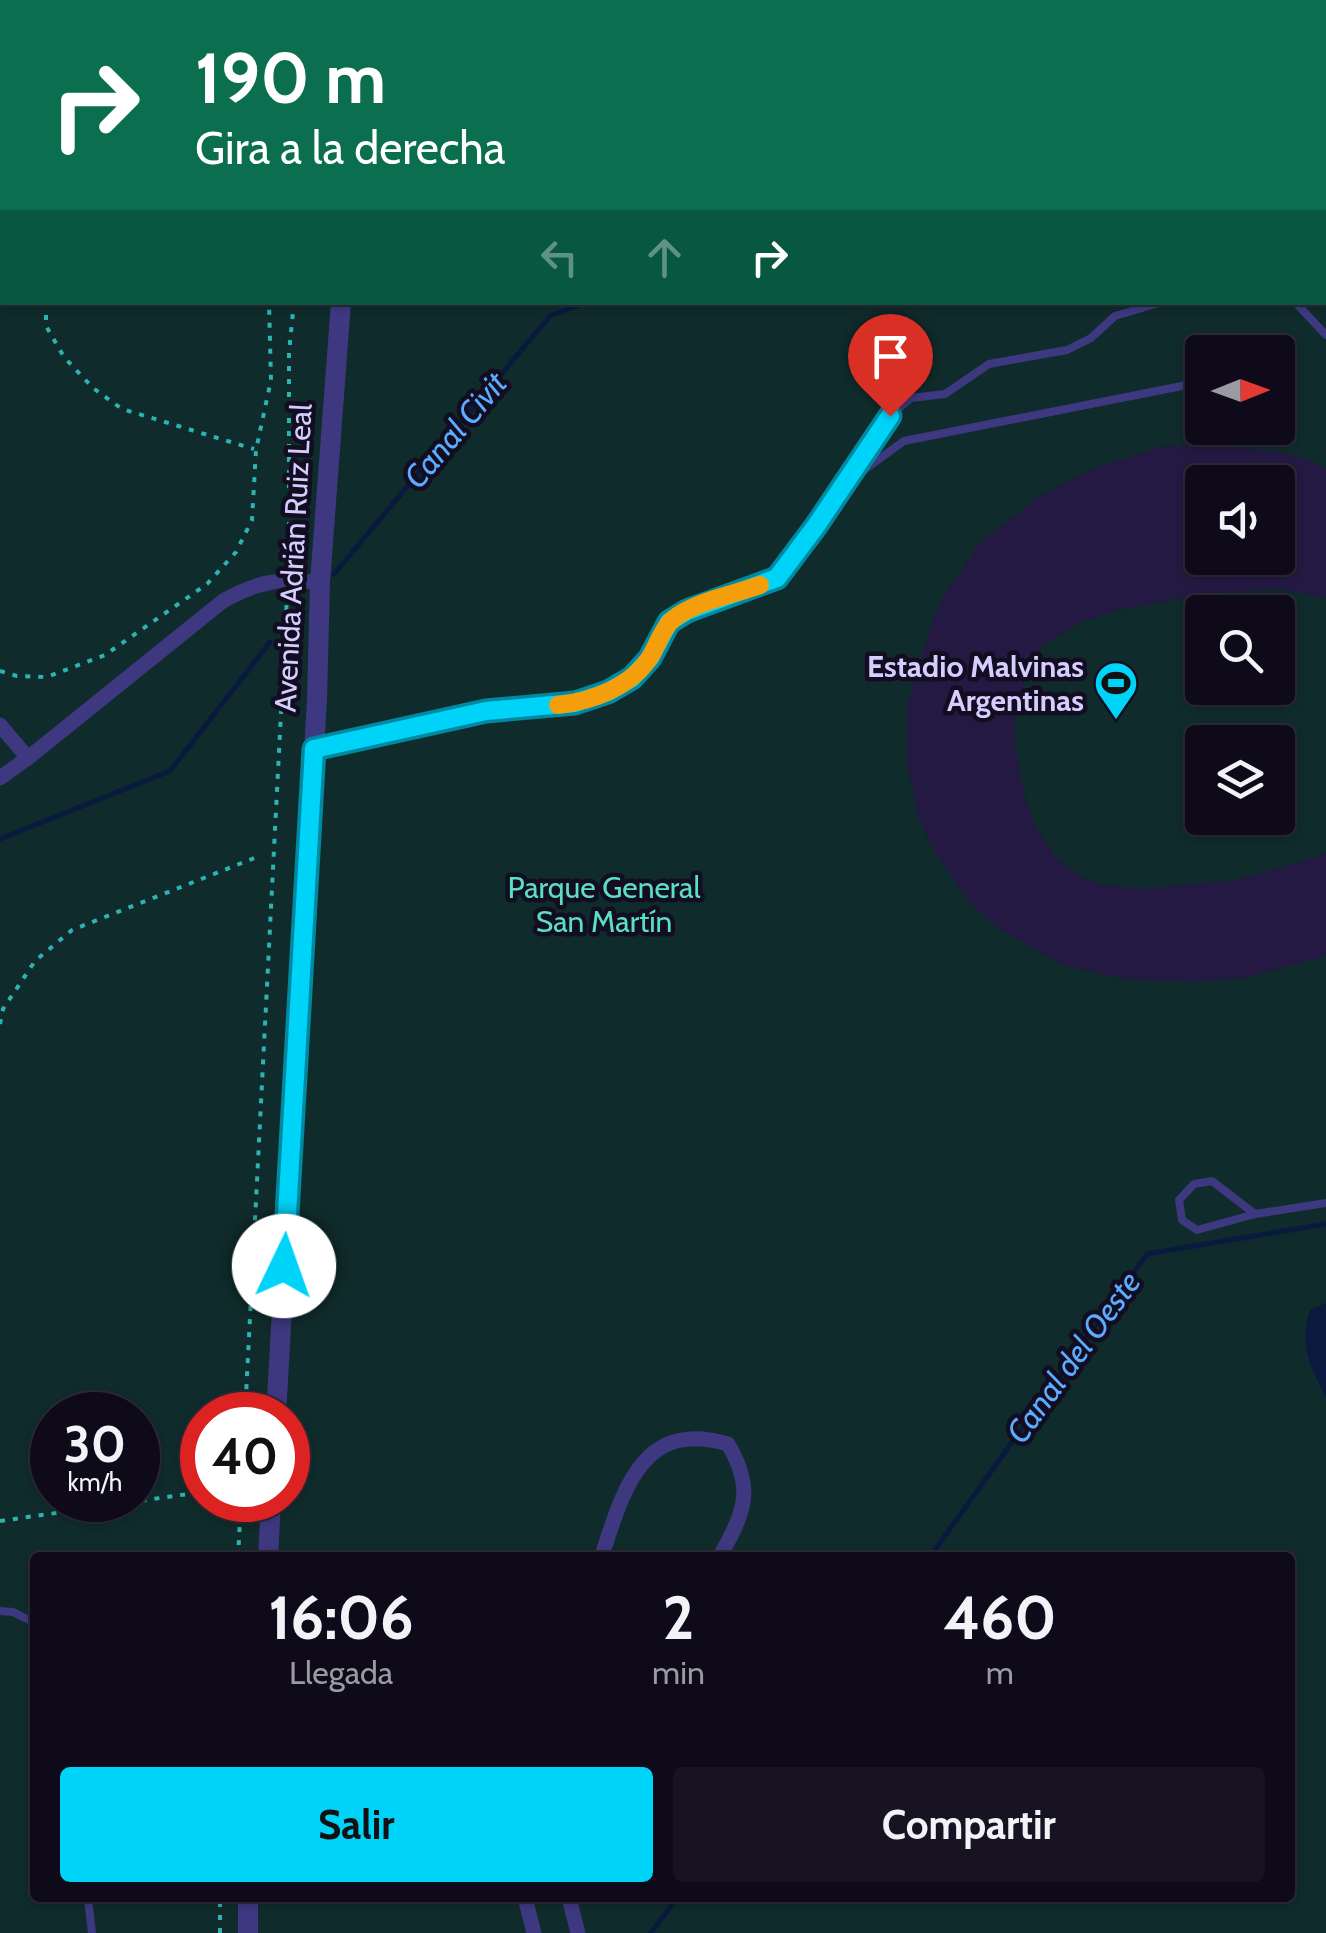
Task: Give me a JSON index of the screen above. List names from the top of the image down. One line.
{"streets":{"street":["Avenida Adrián Ruiz Leal"]},"water":["Canal Civit","Canal del Oeste"],"parks":["Parque General San Martín"],"places":{"sports":["Estadio Malvinas Argentinas"]},"north":"right","page":{"turn":["190 m","Gira a la derecha"],"speed":"30 km/h","limit":"40","eta":["16:06","Llegada","2","min","460","m"],"buttons":["Salir","Compartir"]}}
